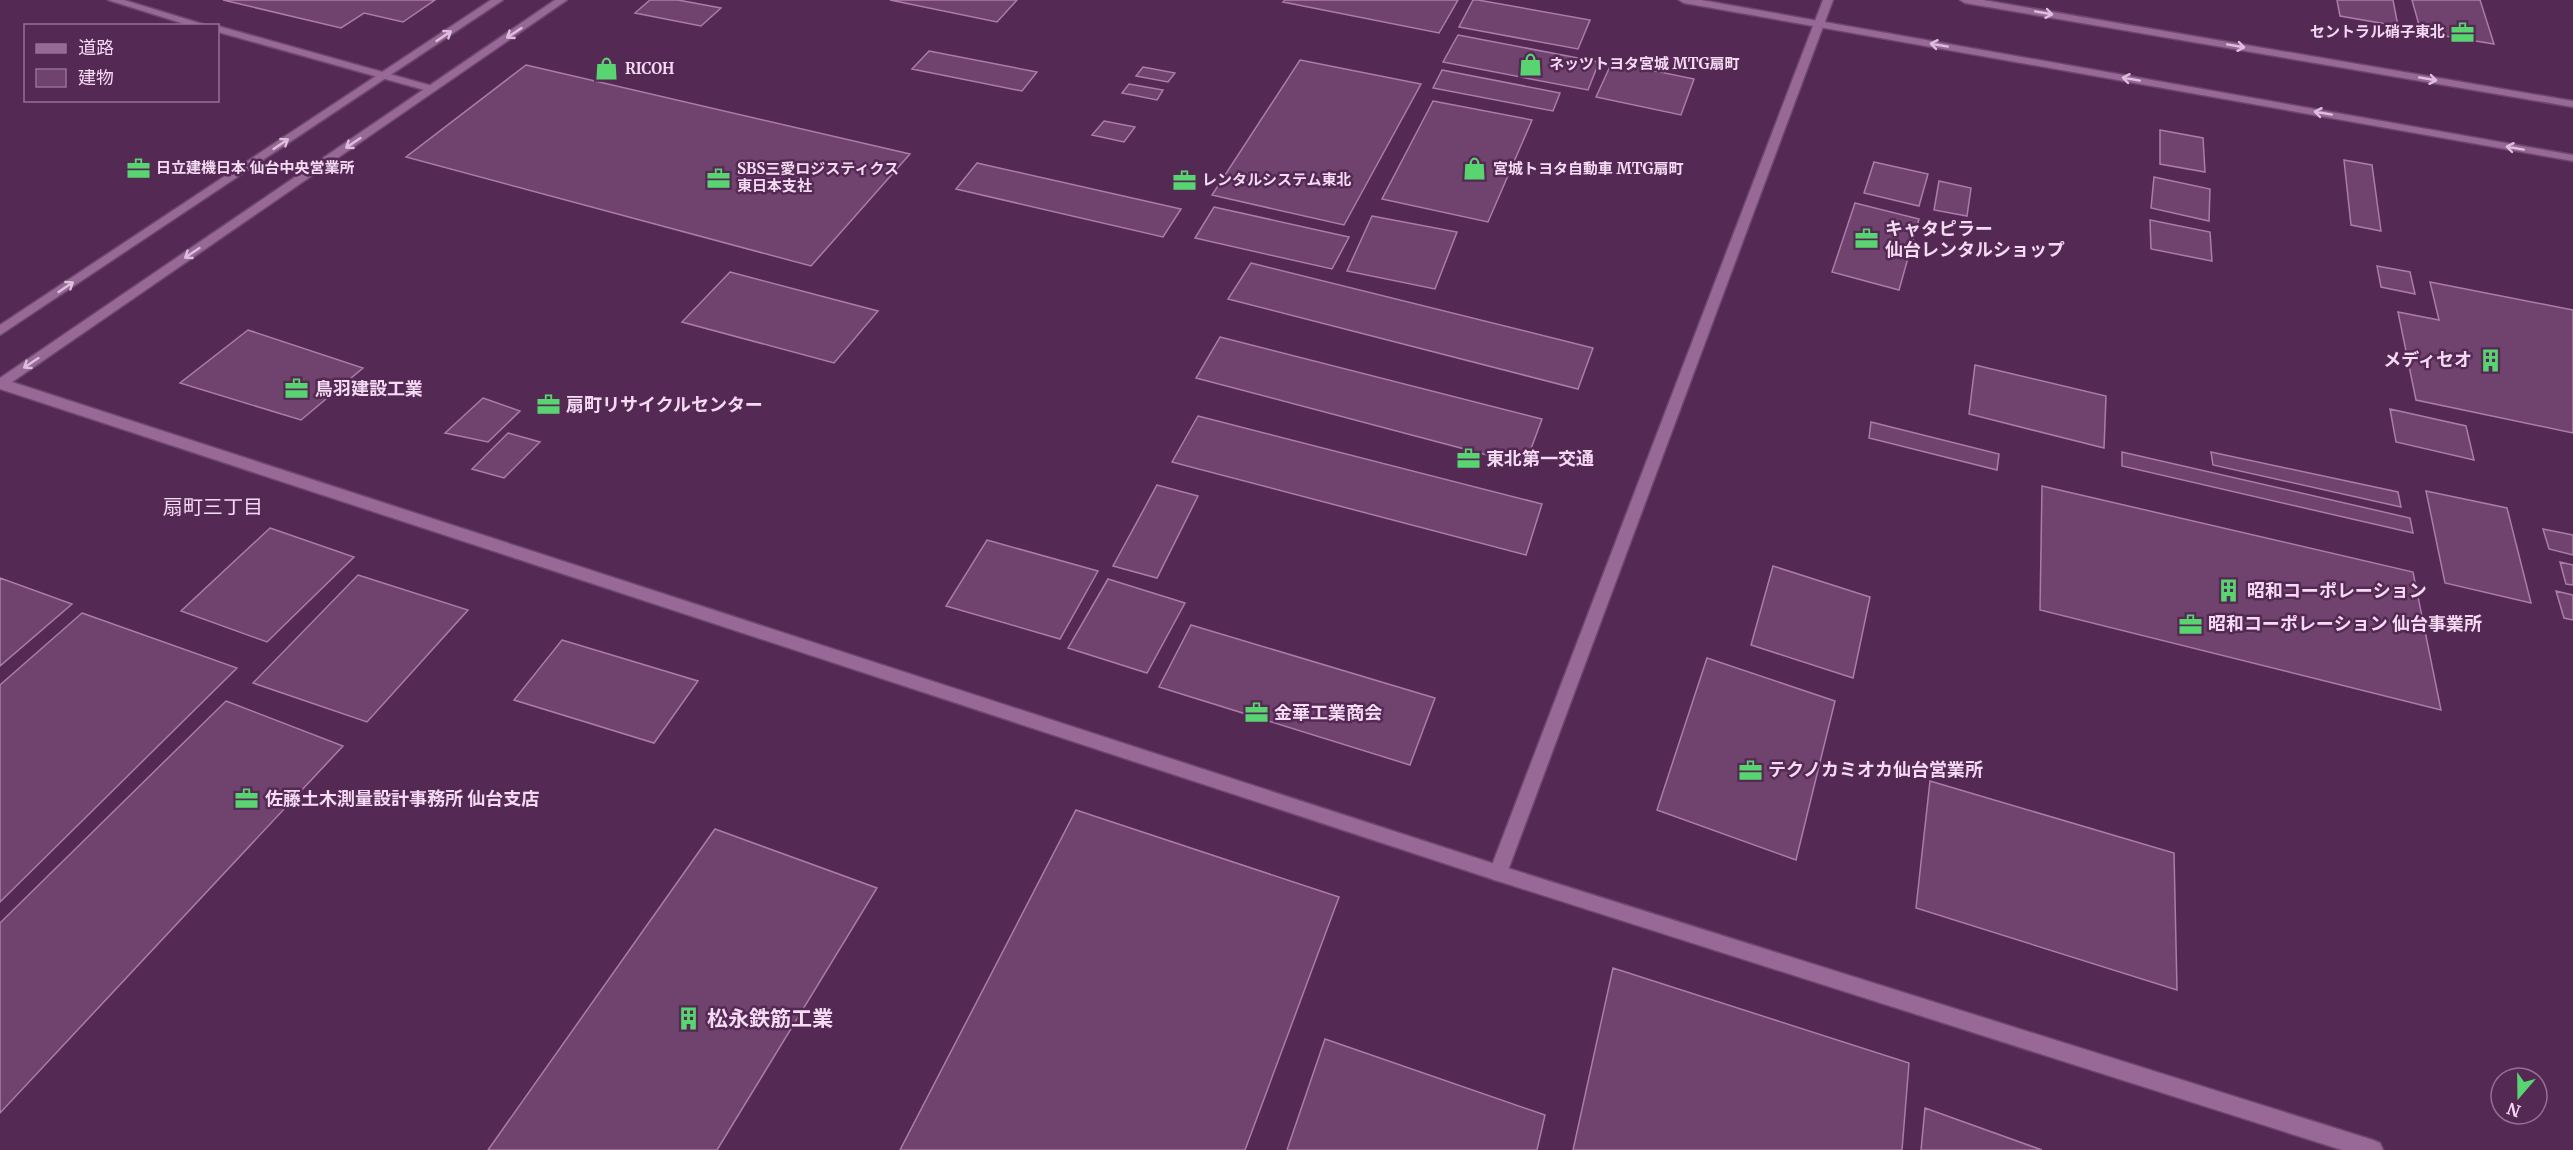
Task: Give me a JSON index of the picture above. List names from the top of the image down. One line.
{"districts":["扇町三丁目"],"places":{"office":["セントラル硝子東北","日立建機日本 仙台中央営業所","SBS三愛ロジスティクス 東日本支社","レンタルシステム東北","キャタピラー 仙台レンタルショップ","鳥羽建設工業","扇町リサイクルセンター","東北第一交通","昭和コーポレーション 仙台事業所","金華工業商会","テクノカミオカ仙台営業所","佐藤土木測量設計事務所 仙台支店"],"shop":["ネッツトヨタ宮城 MTG扇町","RICOH","宮城トヨタ自動車 MTG扇町"],"building":["メディセオ","昭和コーポレーション","松永鉄筋工業"]},"legend":["道路","建物"],"north":"bottom"}
